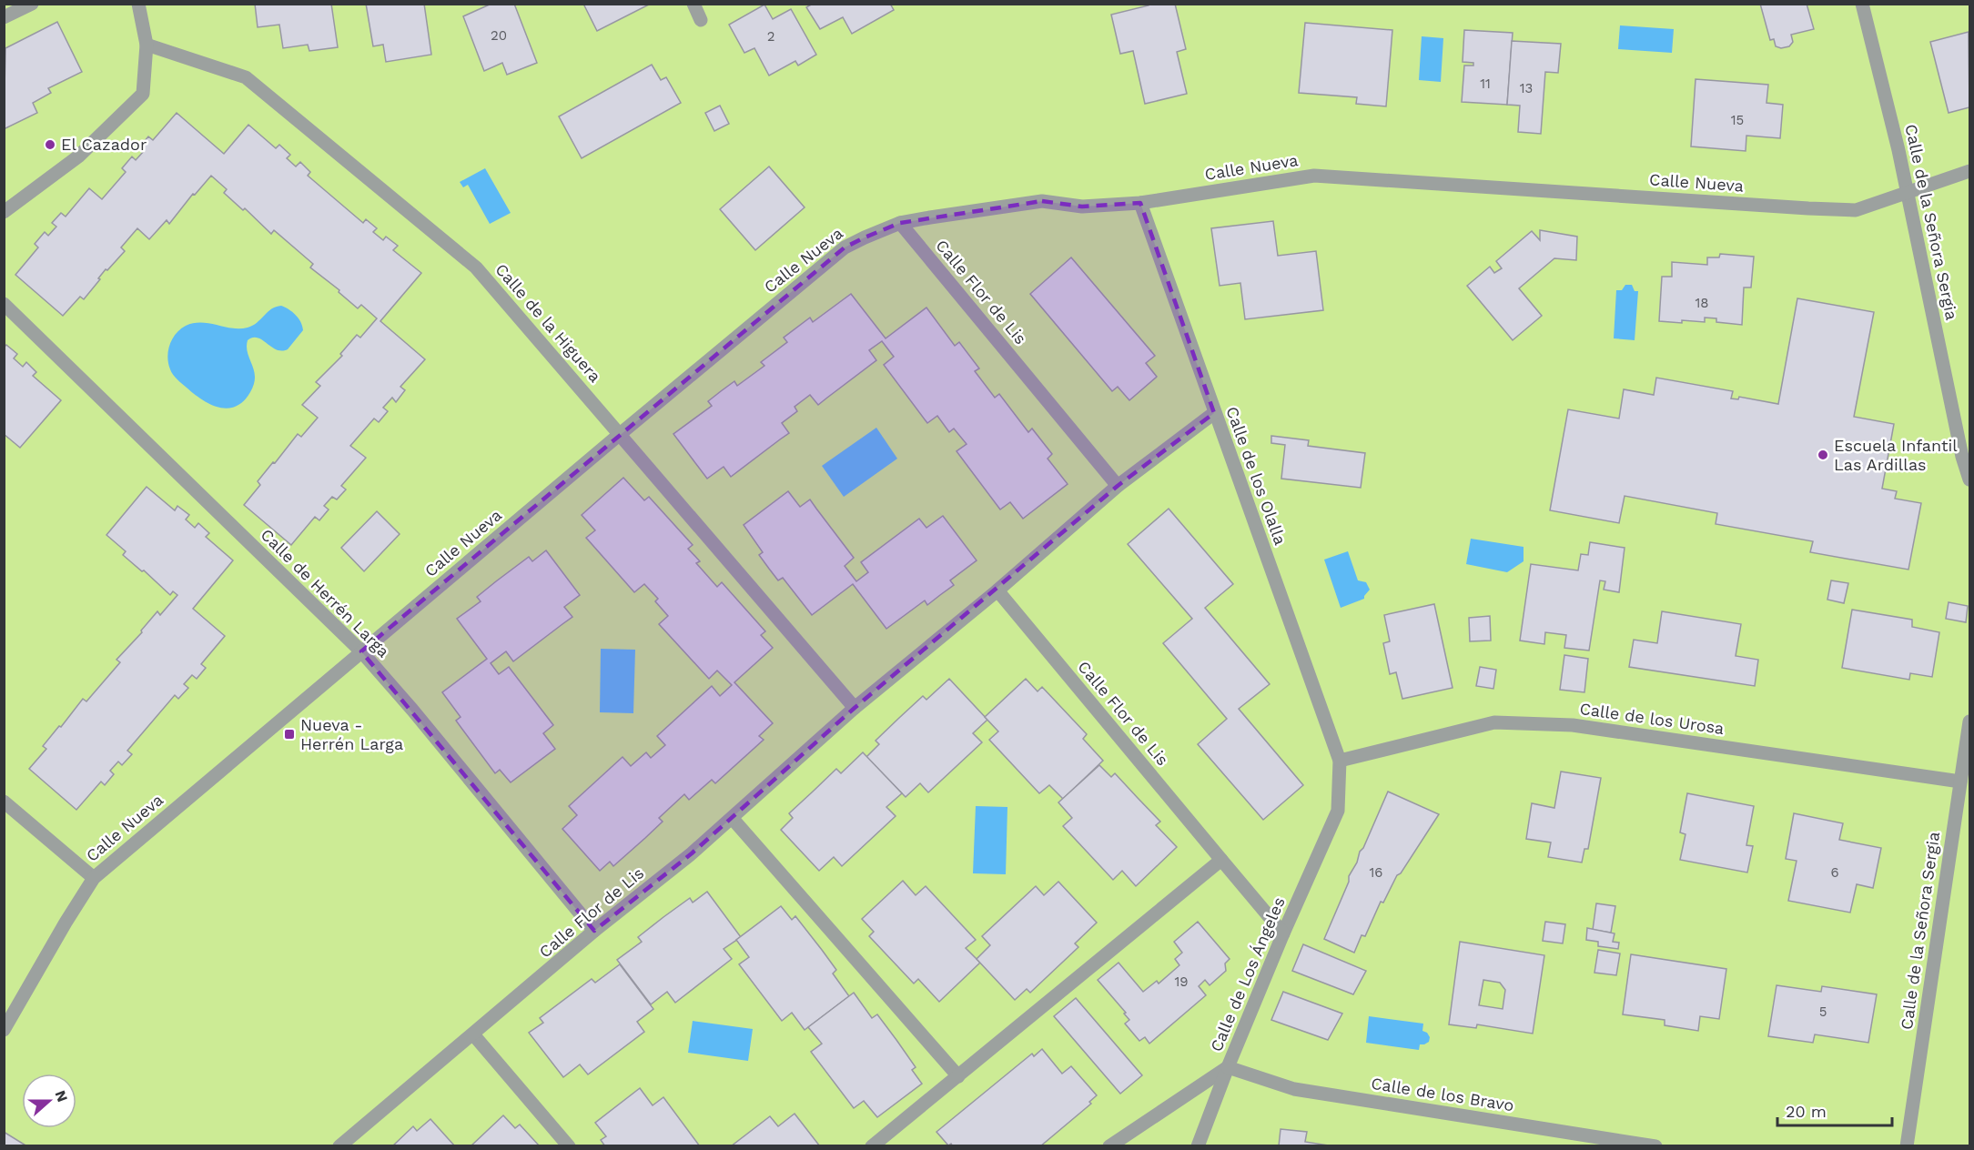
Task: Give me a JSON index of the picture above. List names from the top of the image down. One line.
{"streets":{"street":["Calle Nueva","Calle de la Señora Sergia","Calle Flor de Lis","Calle de la Higuera","Calle de los Olalla","Calle de Herrén Larga","Calle de los Urosa","Calle de Los Ángeles","Calle de los Bravo"]},"crossings":[["Calle Nueva","Calle de la Señora Sergia"],["Calle Nueva","Calle Flor de Lis"],["Calle Nueva","Calle de la Higuera"],["Calle Nueva","Calle de los Olalla"],["Calle Nueva","Calle de Herrén Larga"],["Calle de la Señora Sergia","Calle de los Urosa"],["Calle Flor de Lis","Calle de la Higuera"],["Calle Flor de Lis","Calle de los Olalla"],["Calle Flor de Lis","Calle de Herrén Larga"],["Calle Flor de Lis","Calle de Los Ángeles"],["Calle de los Olalla","Calle de los Urosa"],["Calle de los Olalla","Calle de Los Ángeles"],["Calle de los Urosa","Calle de Los Ángeles"],["Calle de Los Ángeles","Calle de los Bravo"]],"places":{"other":["El Cazador","Escuela Infantil Las Ardillas"],"transit":["Nueva - Herrén Larga"]},"house_numbers":["20","2","11","13","15","18","16","6","19","5"],"scale_bar":"20 m","north":"right"}
